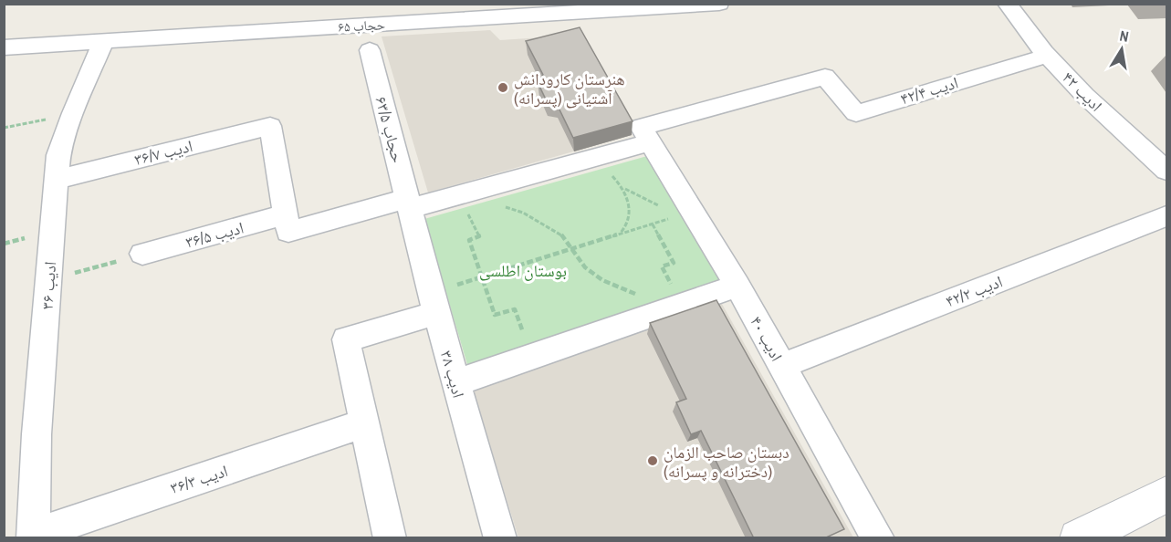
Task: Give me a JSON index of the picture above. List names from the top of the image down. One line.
{"streets":{"street":["حجاب ۶۵","ادیب ۴۲/۴","ادیب ۴۲","حجاب ۶۳/۵","ادیب ۳۶/۷","ادیب ۳۶/۵","ادیب ۳۶","ادیب ۴۲/۲","ادیب ۴۰","ادیب ۳۸","ادیب ۳۶/۳"]},"crossings":[["حجاب ۶۵","ادیب ۳۶"],["ادیب ۴۲/۴","ادیب ۴۲"],["ادیب ۴۲/۴","ادیب ۴۰"],["حجاب ۶۳/۵","ادیب ۳۸"],["ادیب ۳۶/۷","ادیب ۳۶/۵"],["ادیب ۳۶/۷","ادیب ۳۶"],["ادیب ۳۶","ادیب ۳۶/۳"],["ادیب ۴۲/۲","ادیب ۴۰"]],"parks":["بوستان اطلسی"],"places":["هنرستان کارودانش آشتیانی (پسرانه)","دبستان صاحب الزمان (دخترانه و پسرانه)"],"north":"top"}
